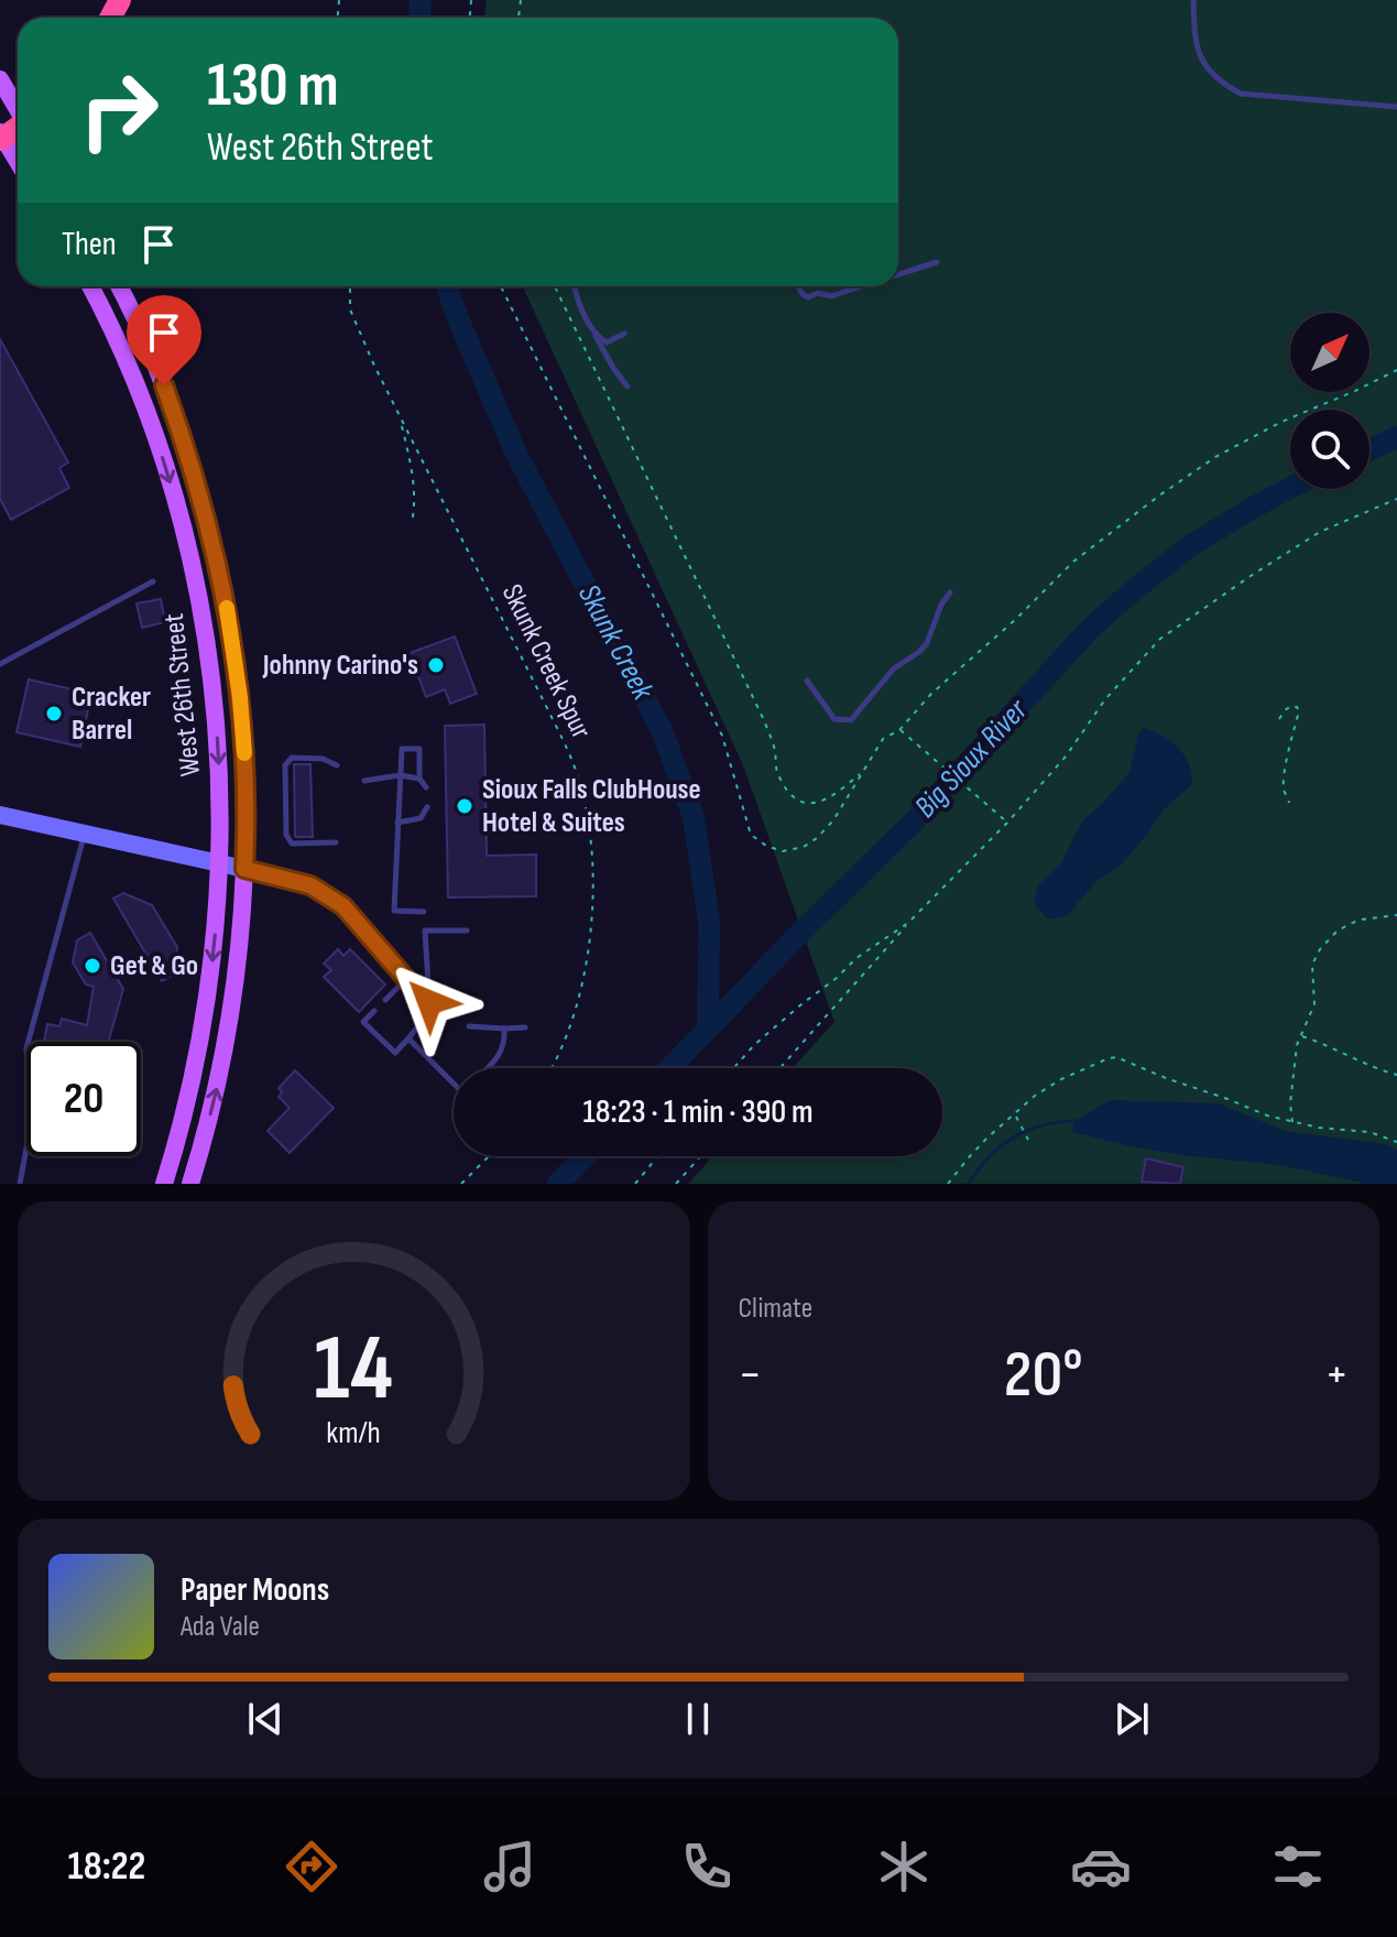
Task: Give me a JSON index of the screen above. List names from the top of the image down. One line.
{"streets":{"main road":["West 26th Street"],"path":["Skunk Creek Spur"]},"water":["Skunk Creek","Big Sioux River"],"places":["Johnny Carino's","Cracker Barrel","Sioux Falls ClubHouse Hotel & Suites","Get & Go"],"north":"top right","page":{"turn":["130 m","West 26th Street"],"then":"Then","limit":"20","trip":"18:23 · 1 min · 390 m","tile":"Climate","heat":["−","20°","+"],"song":["Paper Moons","Ada Vale"],"tabs":"18:22","gauge":["14","km/h"]}}
